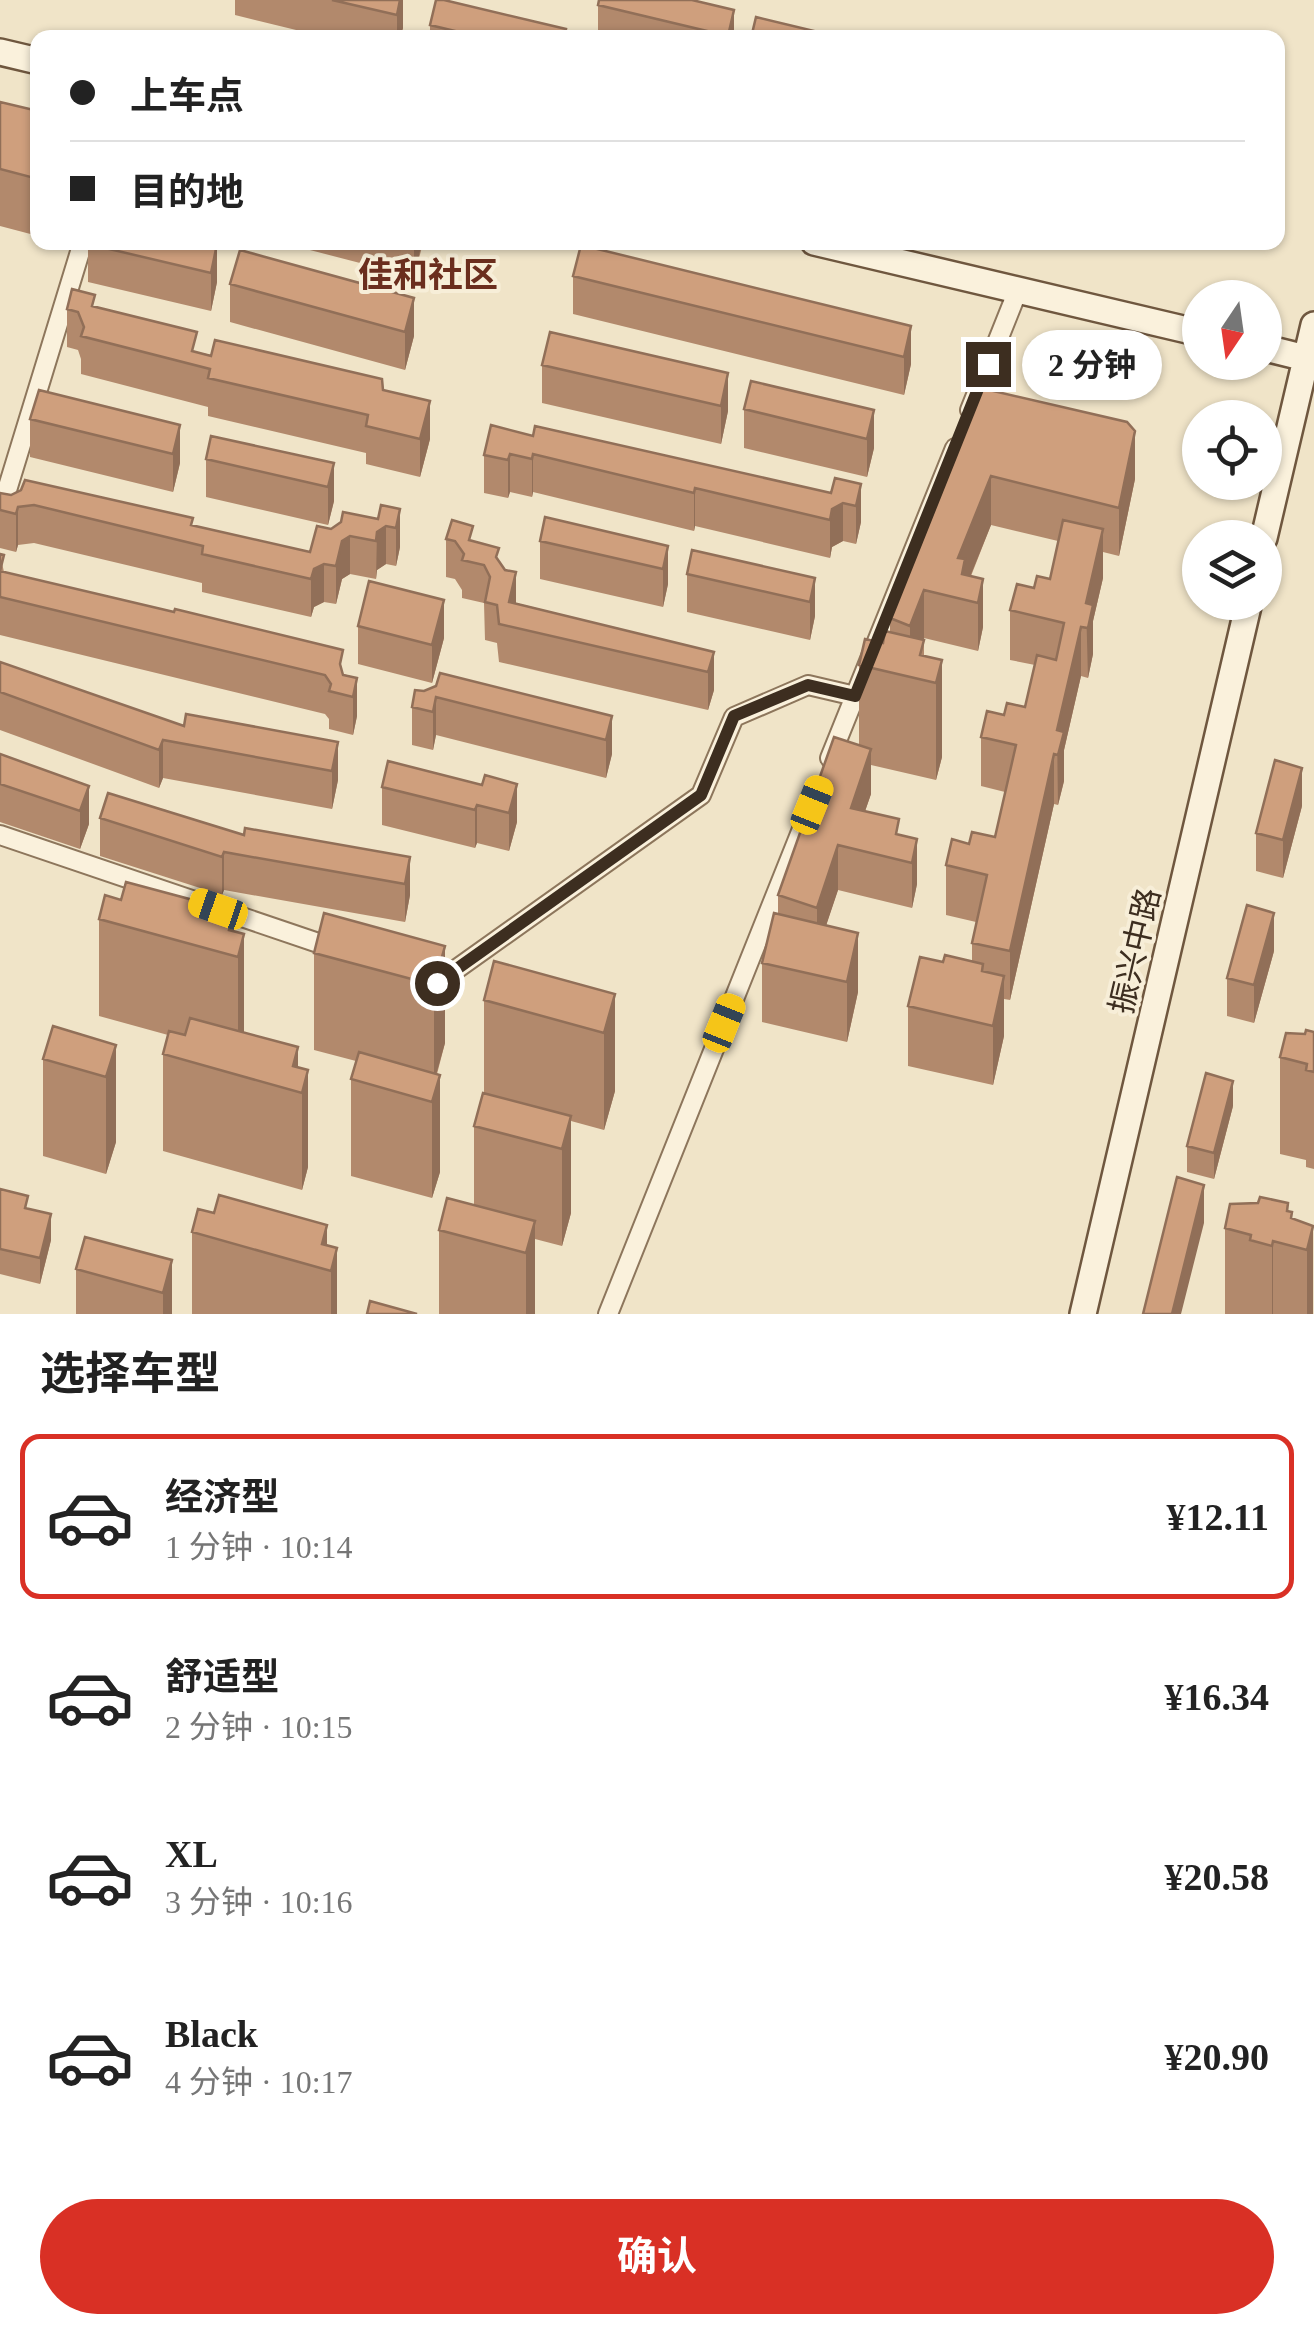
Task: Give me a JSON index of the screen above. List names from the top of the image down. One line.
{"streets":{"street":["振兴中路"]},"districts":["佳和社区"],"north":"bottom","page":{"banner":["上车点","目的地"],"bubble":"2 分钟","heading":"选择车型","list":[{"name":"经济型","note":"1 分钟 · 10:14","value":"¥12.11"},{"name":"舒适型","note":"2 分钟 · 10:15","value":"¥16.34"},{"name":"XL","note":"3 分钟 · 10:16","value":"¥20.58"},{"name":"Black","note":"4 分钟 · 10:17","value":"¥20.90"}],"buttons":"确认"}}
